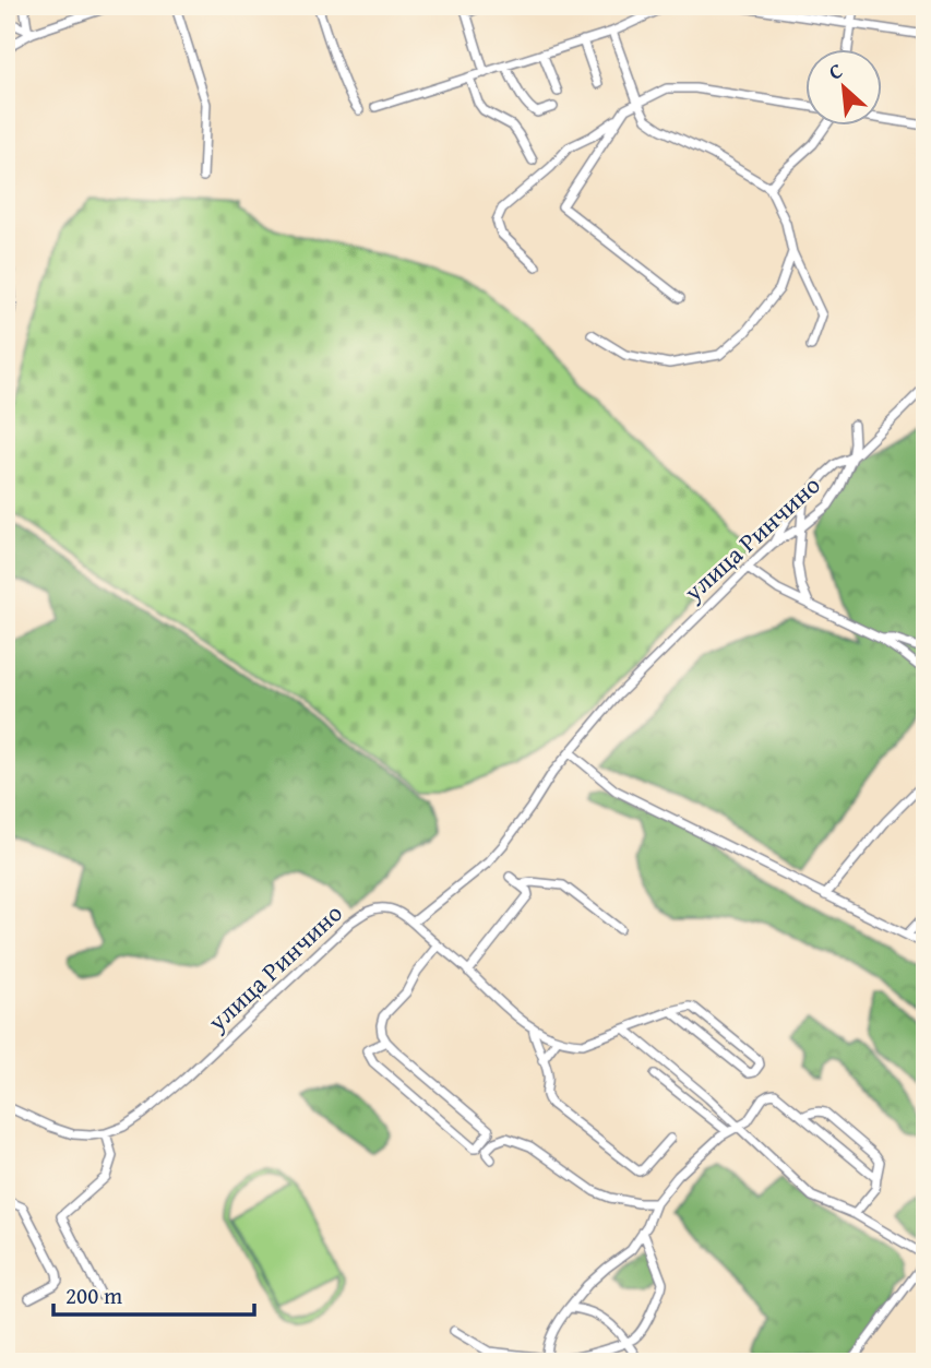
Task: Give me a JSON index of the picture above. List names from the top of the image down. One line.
{"streets":{"street":["улица Ринчино"]},"scale_bar":"200 m","north":"top left"}
